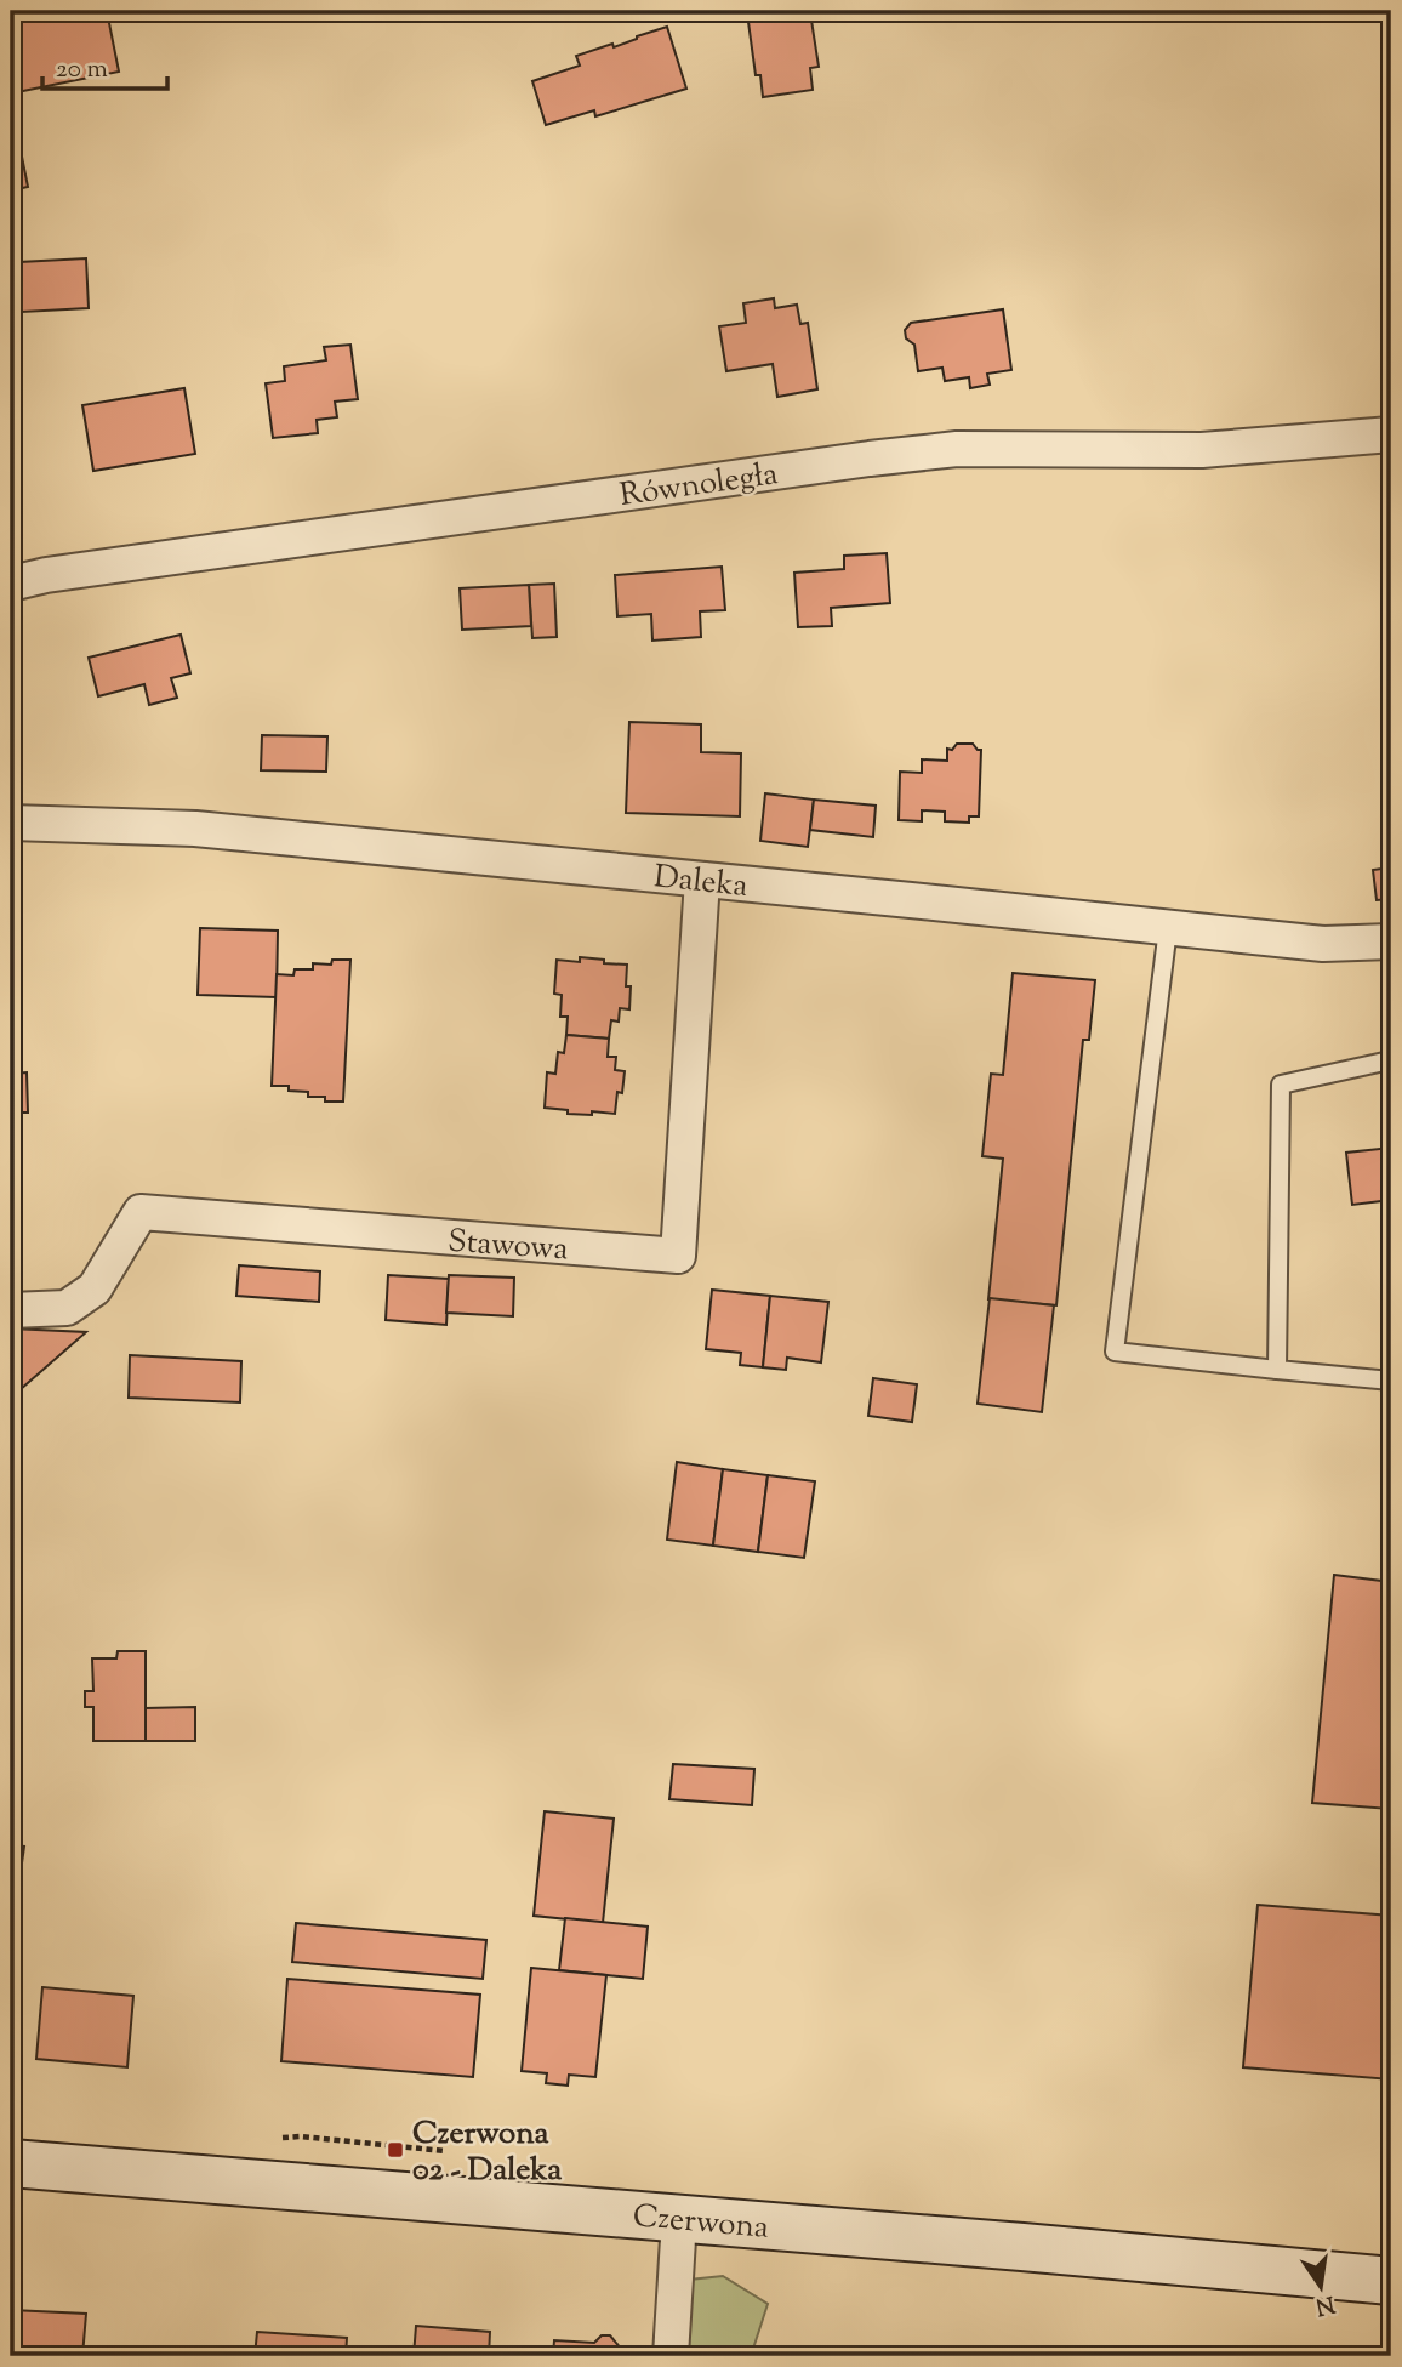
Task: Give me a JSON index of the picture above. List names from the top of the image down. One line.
{"streets":{"main road":["Czerwona"],"street":["Równoległa","Daleka","Stawowa"]},"crossings":[["Daleka","Stawowa"]],"places":{"transit":["Czerwona 02 - Daleka"]},"scale_bar":"20 m","north":"bottom"}
